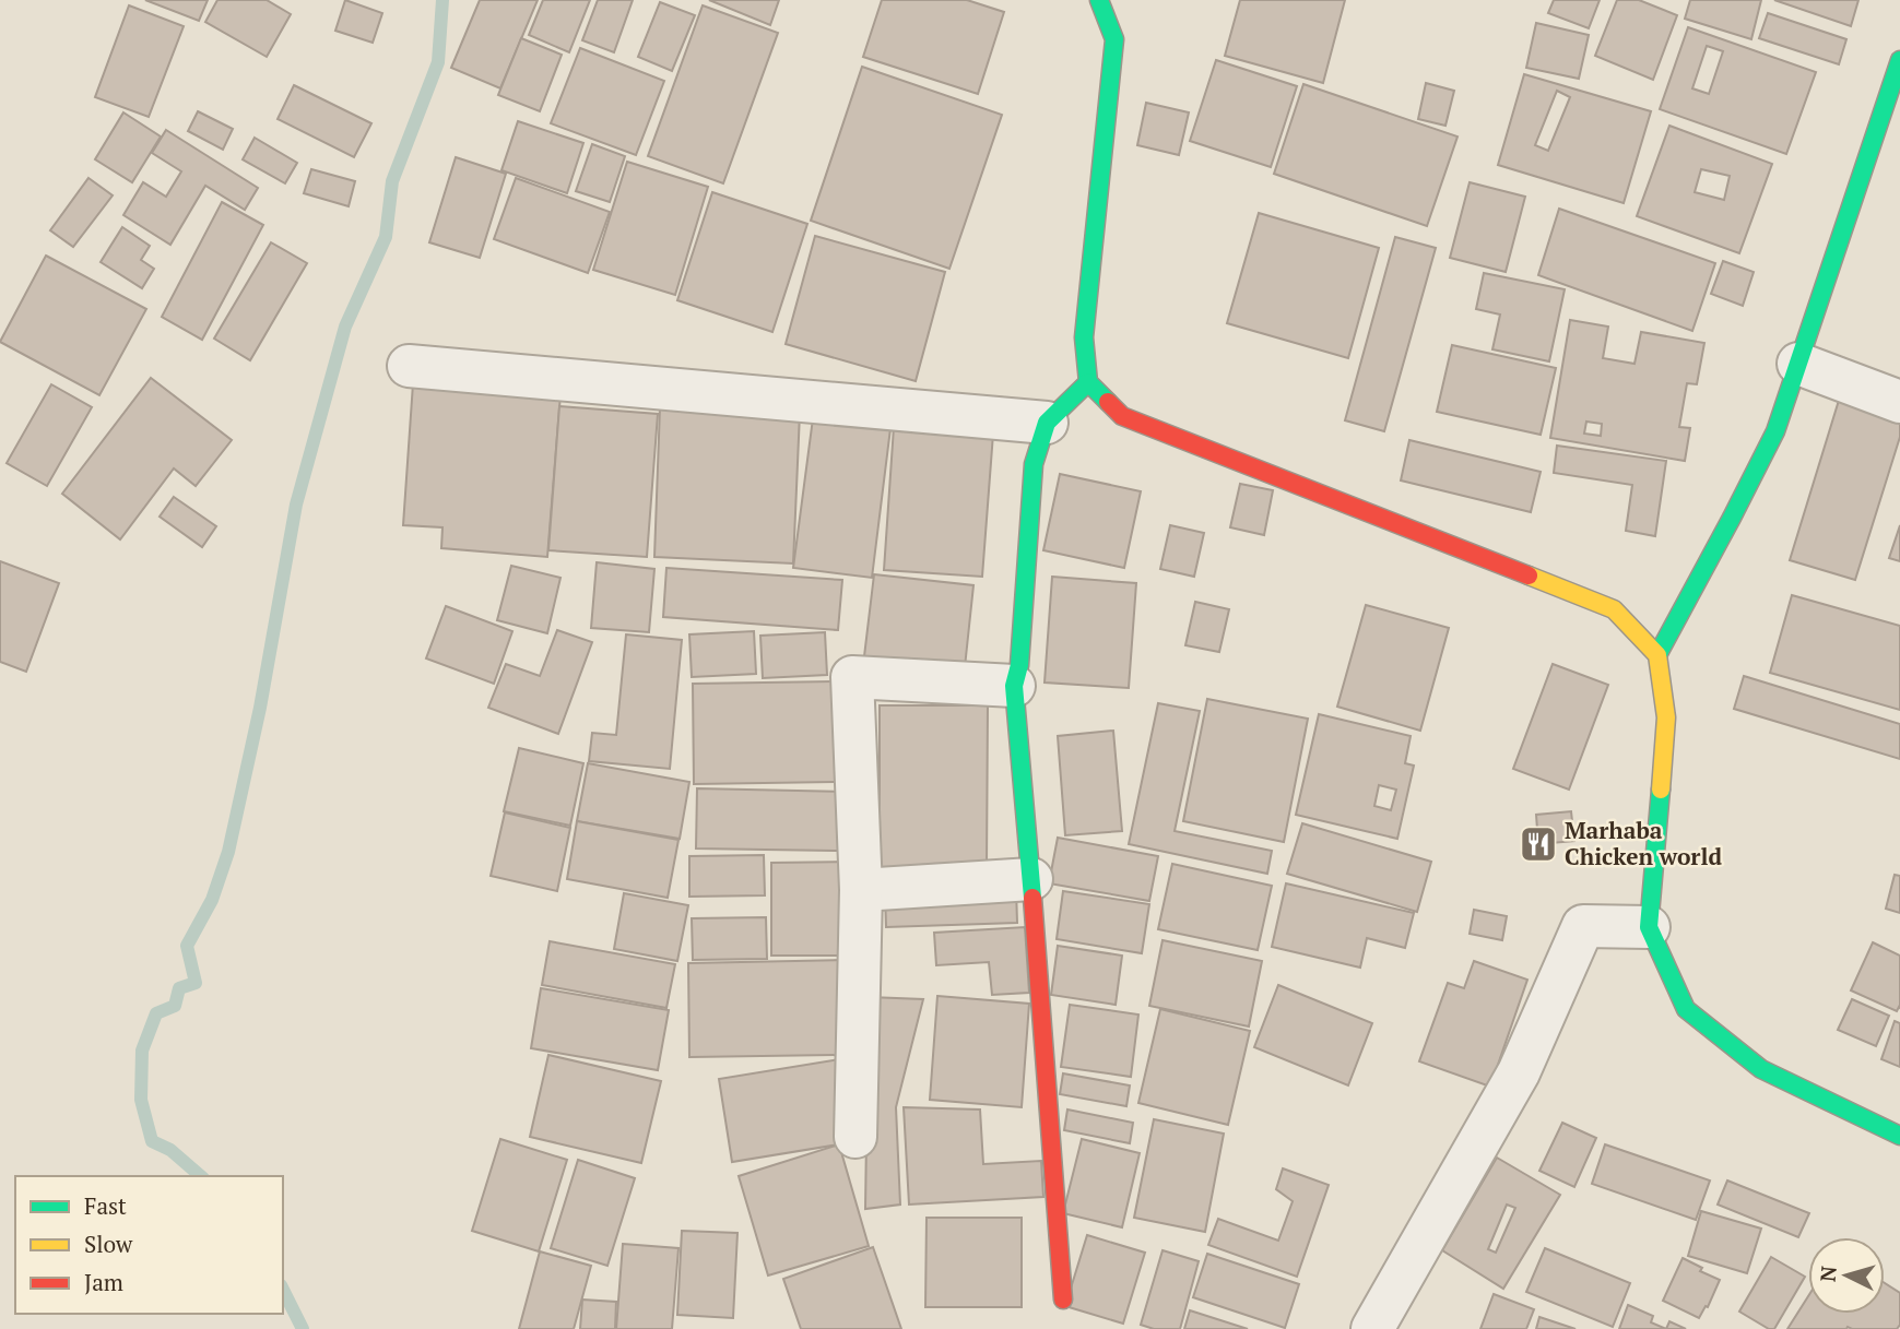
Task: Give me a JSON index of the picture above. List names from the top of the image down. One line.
{"places":{"restaurant":["Marhaba Chicken world"]},"legend":["Fast","Slow","Jam"],"north":"left"}
